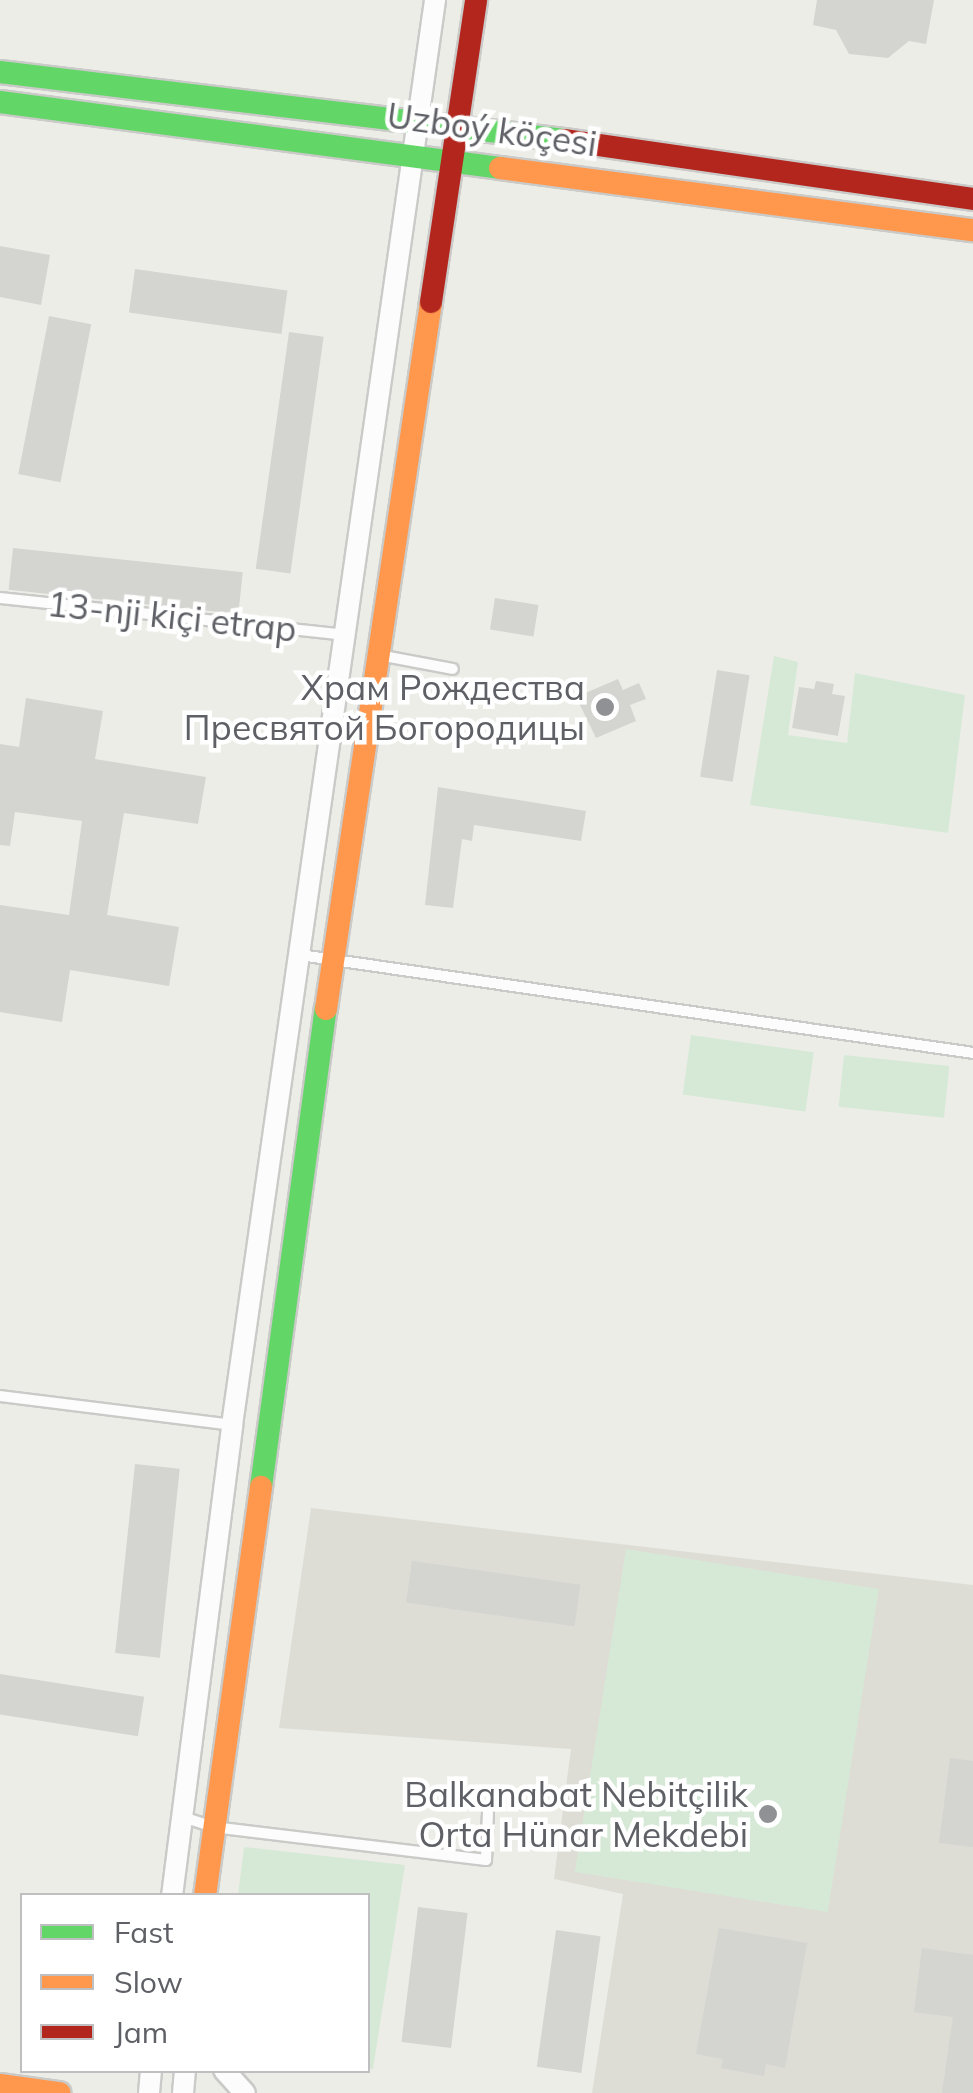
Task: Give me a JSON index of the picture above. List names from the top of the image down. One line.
{"streets":{"street":["Uzboý köçesi"],"lane":["13-nji kiçi etrap"]},"places":["Храм Рождества Пресвятой Богородицы","Balkanabat Nebitçilik Orta Hünar Mekdebi"],"legend":["Fast","Slow","Jam"]}
